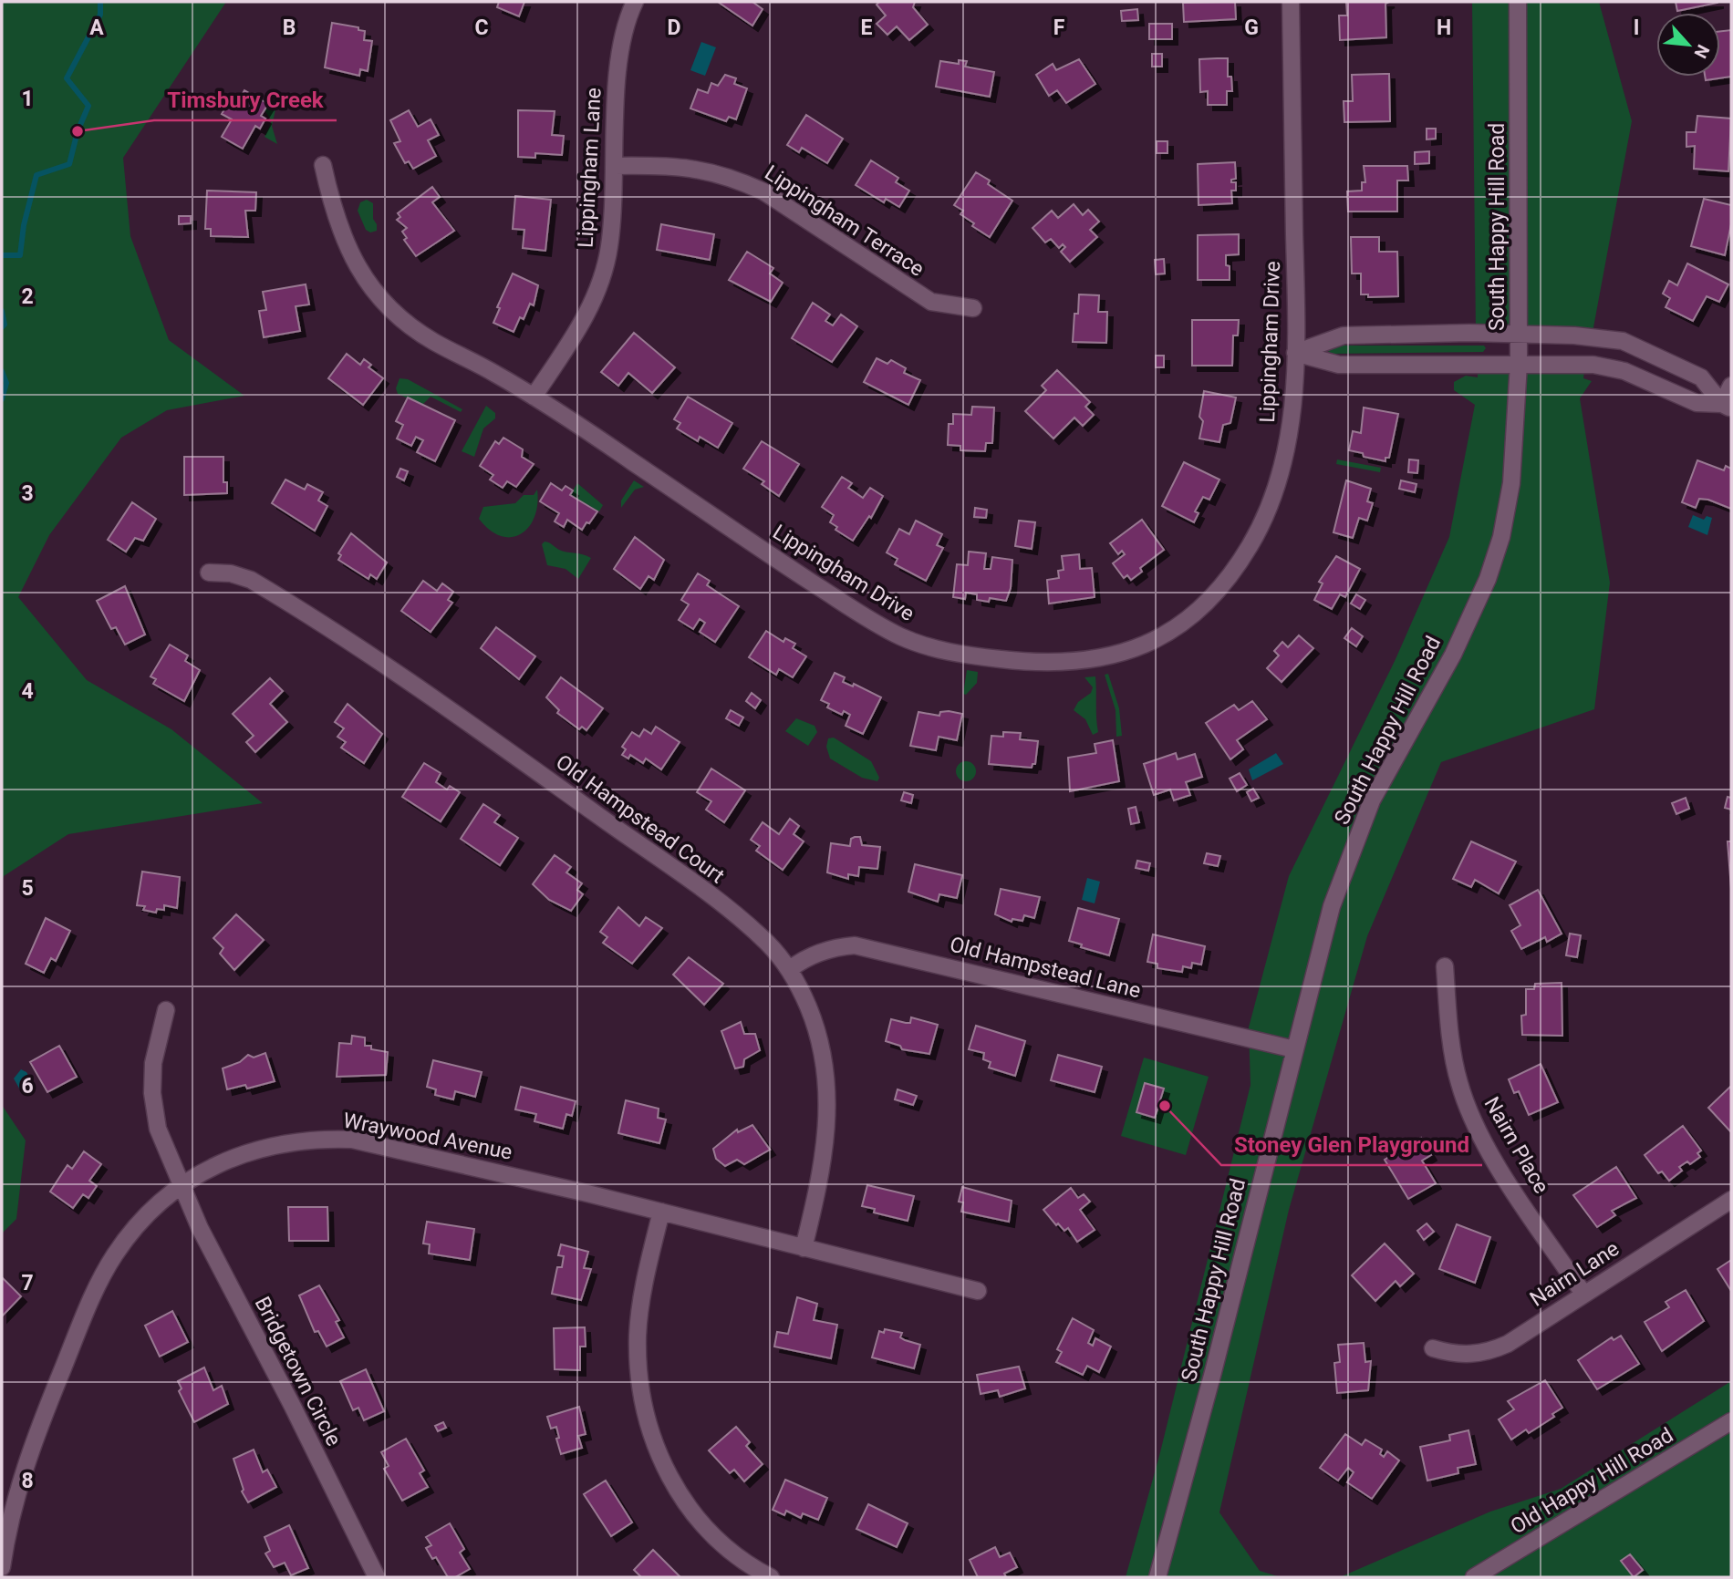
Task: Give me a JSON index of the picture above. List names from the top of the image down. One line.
{"streets":{"street":["Lippingham Lane","Lippingham Terrace","South Happy Hill Road","Lippingham Drive","Old Hampstead Court","Old Hampstead Lane","Wraywood Avenue","Nairn Place","Nairn Lane","Bridgetown Circle","Old Happy Hill Road"]},"crossings":[["Lippingham Lane","Lippingham Terrace"],["Lippingham Lane","Lippingham Drive"],["South Happy Hill Road","Old Hampstead Lane"],["Old Hampstead Court","Old Hampstead Lane"],["Old Hampstead Court","Wraywood Avenue"],["Wraywood Avenue","Bridgetown Circle"],["Nairn Place","Nairn Lane"]],"places":["Timsbury Creek","Stoney Glen Playground"],"north":"bottom right","grid":{"columns":["A","B","C","D","E","F","G","H","I"],"rows":["1","2","3","4","5","6","7","8"]}}
